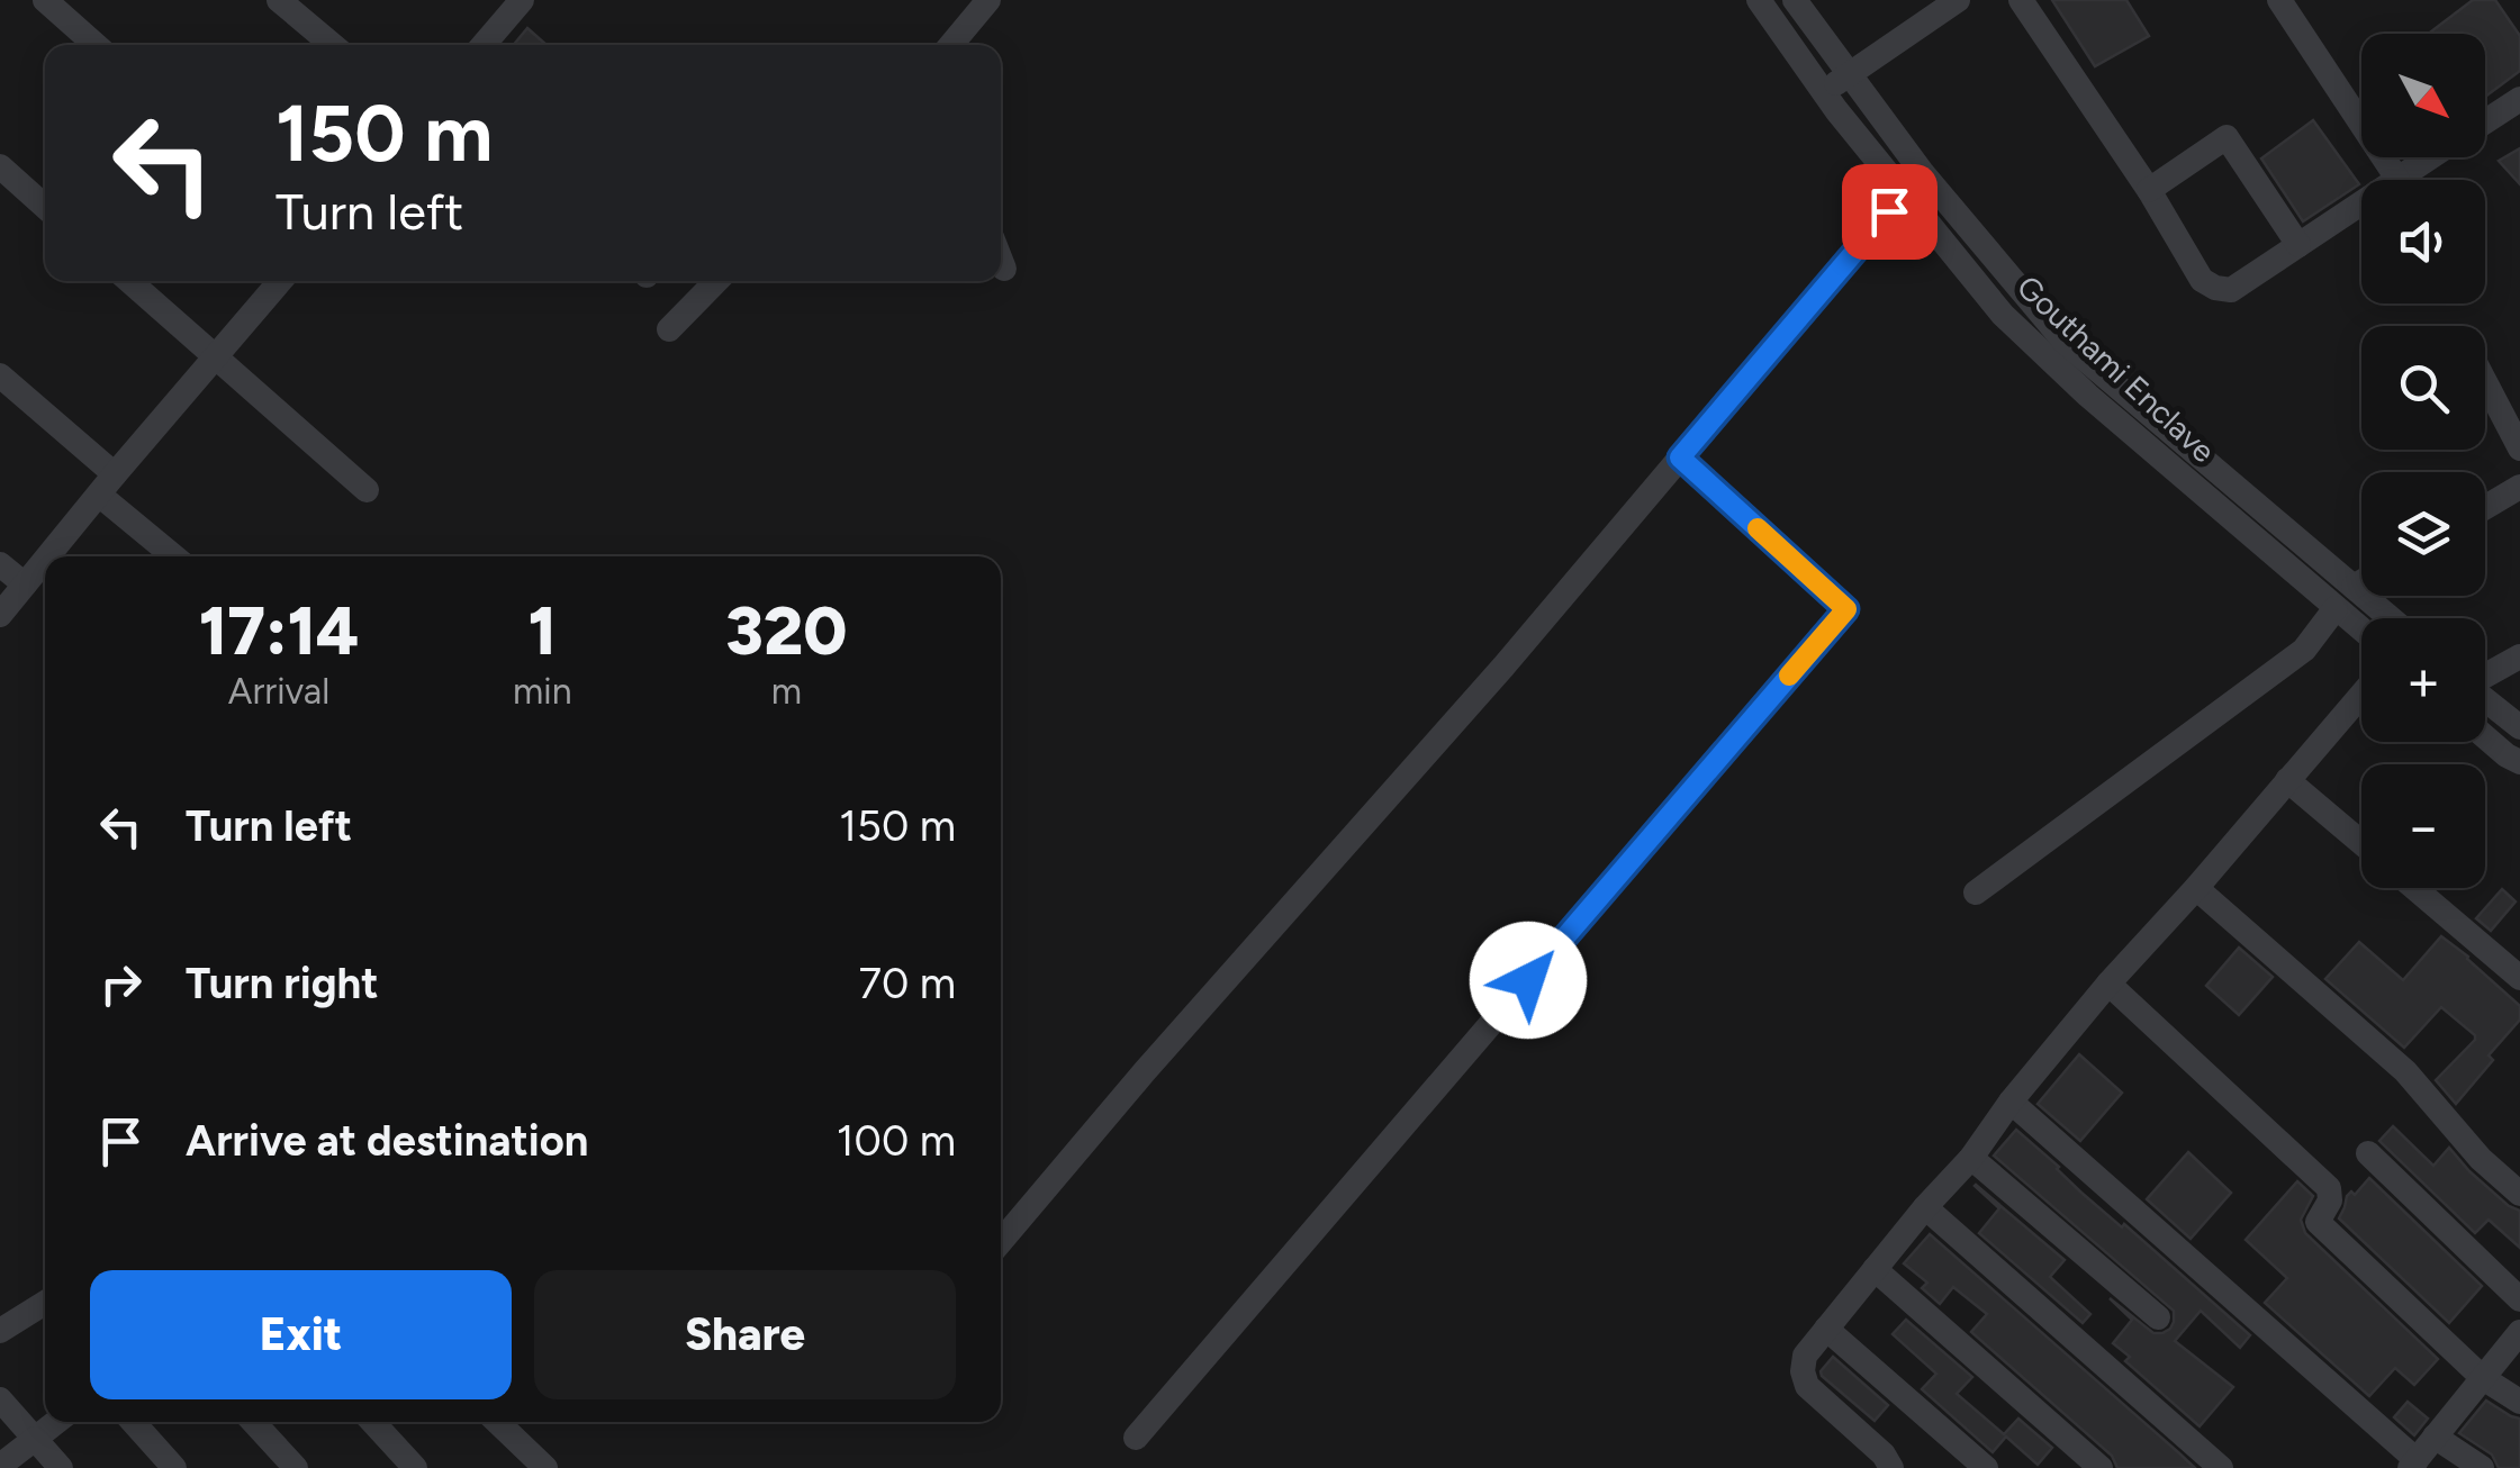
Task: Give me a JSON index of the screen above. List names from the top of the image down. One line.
{"streets":{"street":["Gouthami Enclave"]},"north":"bottom right","page":{"map_buttons":["+","−"],"turn":["150 m","Turn left"],"eta":["17:14","Arrival","1","min","320","m"],"list":[{"name":"Turn left","value":"150 m"},{"name":"Turn right","value":"70 m"},{"name":"Arrive at destination","value":"100 m"}],"buttons":["Exit","Share"]}}
